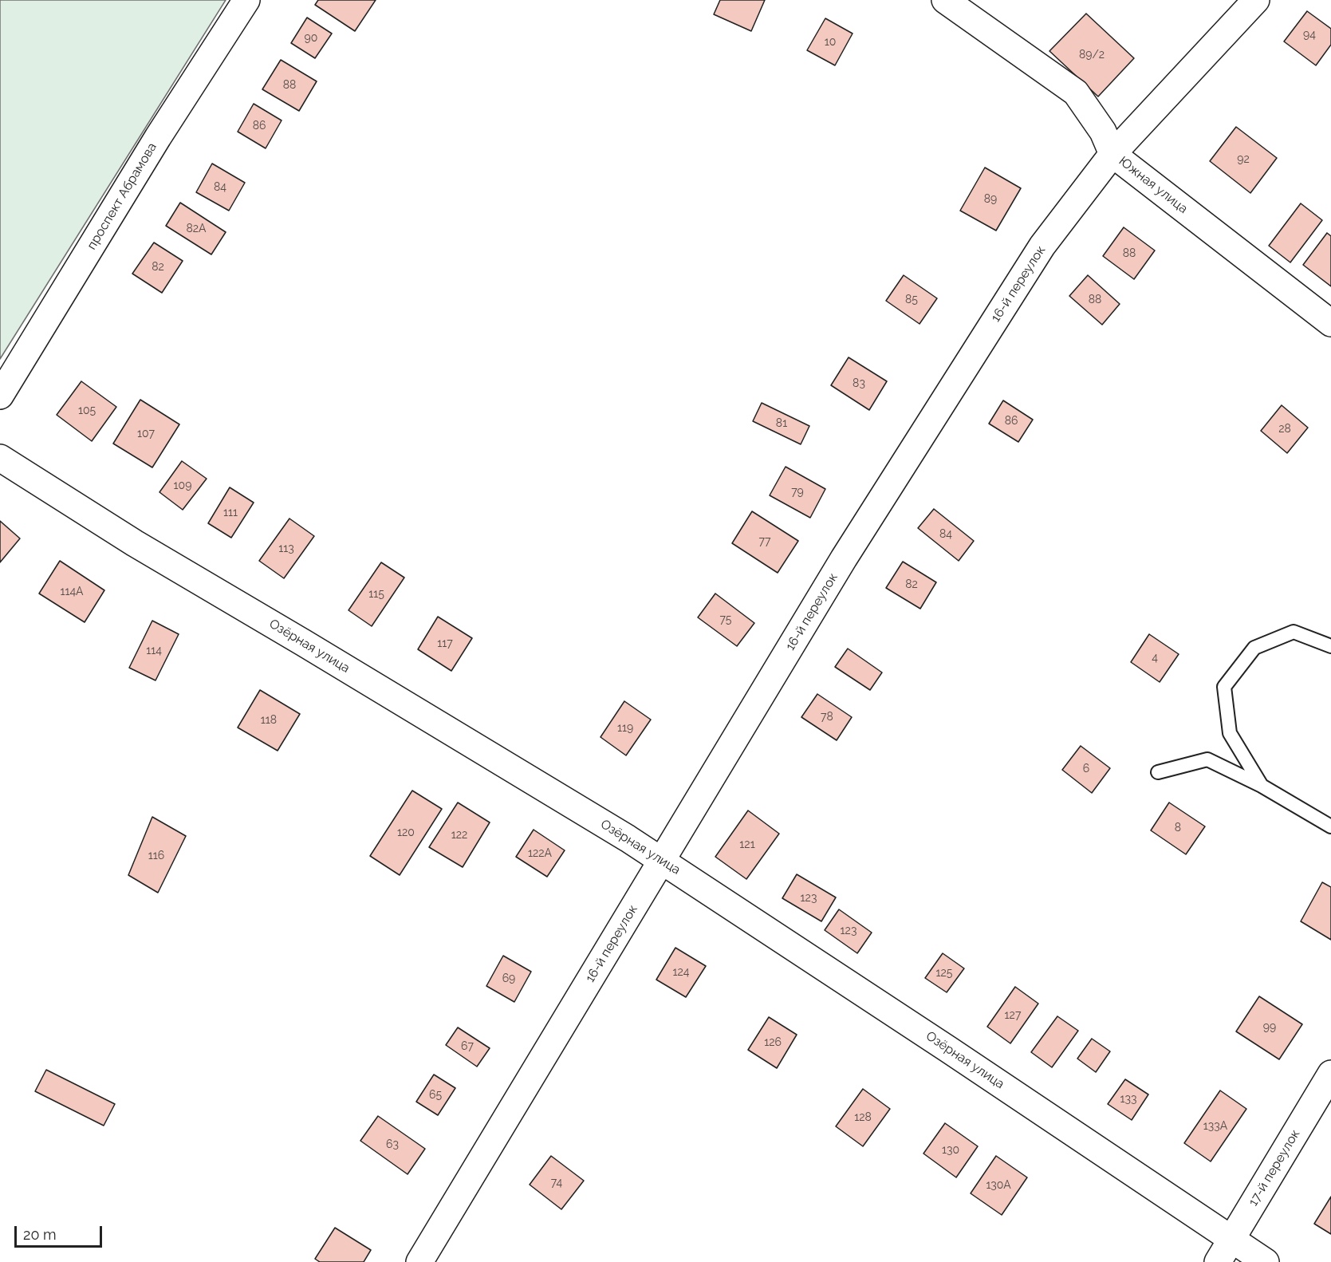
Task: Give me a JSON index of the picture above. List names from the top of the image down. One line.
{"streets":{"street":["Южная улица","проспект Абрамова","16-й переулок","Озёрная улица","17-й переулок"]},"crossings":[["Южная улица","16-й переулок"],["16-й переулок","Озёрная улица"],["Озёрная улица","17-й переулок"]],"house_numbers":["94","90","10","89/2","88","86","92","84","89","82А","88","82","85","88","83","105","86","81","28","107","109","79","111","84","77","113","82","114А","115","75","117","114","4","78","118","119","6","8","120","122","121","122А","116","123","123","124","125","69","127","99","126","67","65","133","128","133А","63","130","74","130А"],"scale_bar":"20 m"}
